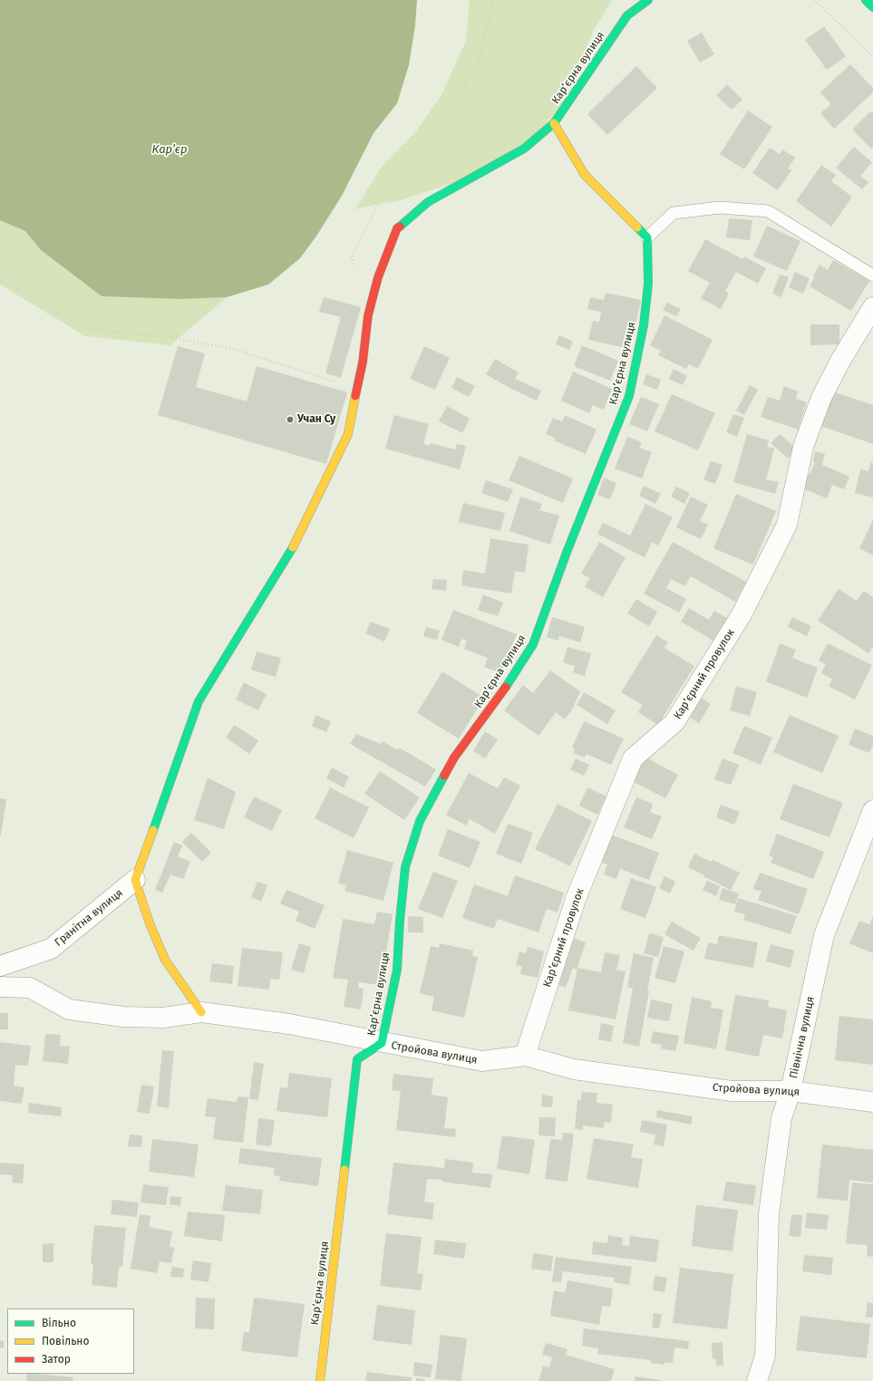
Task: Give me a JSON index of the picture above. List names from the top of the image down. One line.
{"streets":{"street":["Карʼєрна вулиця","Карʼєрний провулок","Гранітна вулиця","Північна вулиця","Стройова вулиця"]},"crossings":[["Карʼєрна вулиця","Гранітна вулиця"],["Карʼєрна вулиця","Стройова вулиця"],["Карʼєрний провулок","Стройова вулиця"],["Північна вулиця","Стройова вулиця"]],"water":["Кар’єр"],"places":["Учан Су"],"legend":["Вільно","Повільно","Затор"]}
